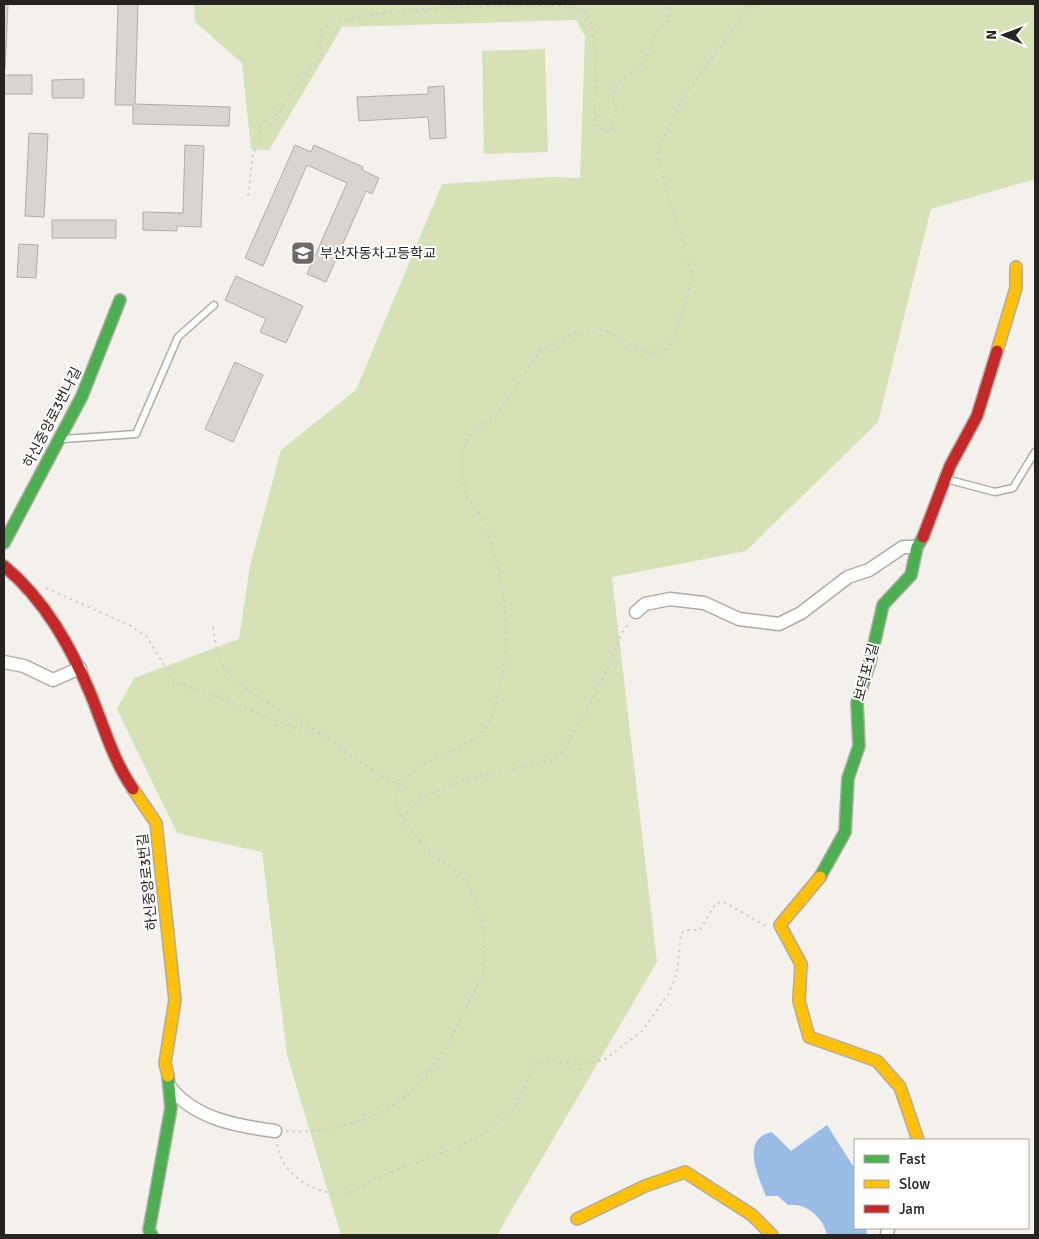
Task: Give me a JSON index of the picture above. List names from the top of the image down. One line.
{"streets":{"street":["하신중앙로3번나길","보덕포1길","하신중앙로3번길"]},"places":{"school or university":["부산자동차고등학교"]},"legend":["Fast","Slow","Jam"],"north":"left"}
